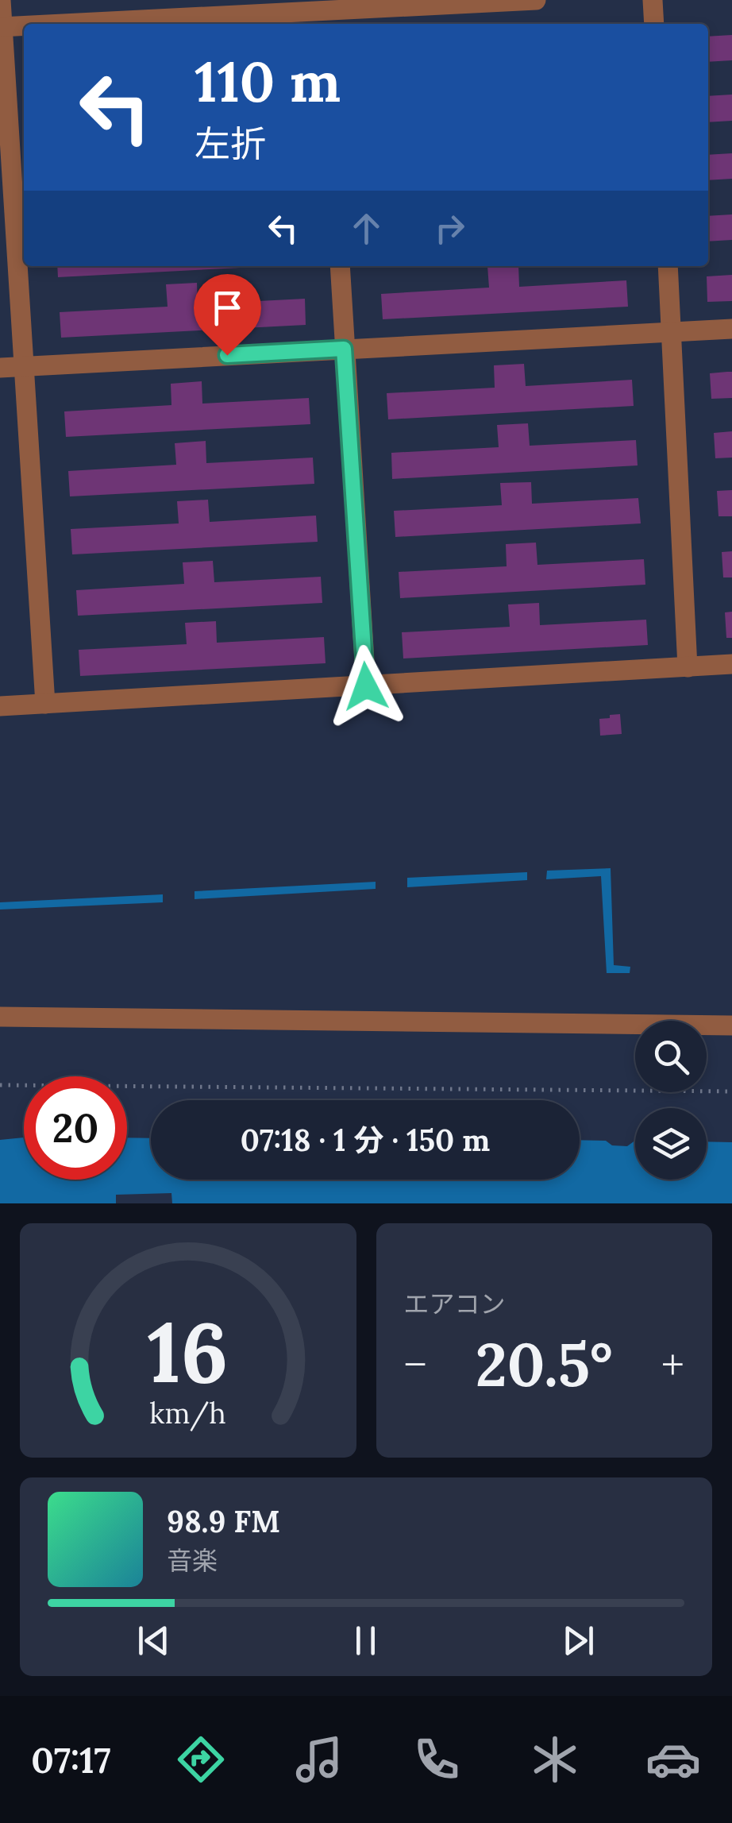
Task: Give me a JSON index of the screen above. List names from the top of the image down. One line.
{"page":{"turn":["110 m","左折"],"limit":"20","trip":"07:18 · 1 分 · 150 m","tile":"エアコン","heat":["−","20.5°","+"],"song":["98.9 FM","音楽"],"tabs":"07:17","gauge":["16","km/h"]}}
